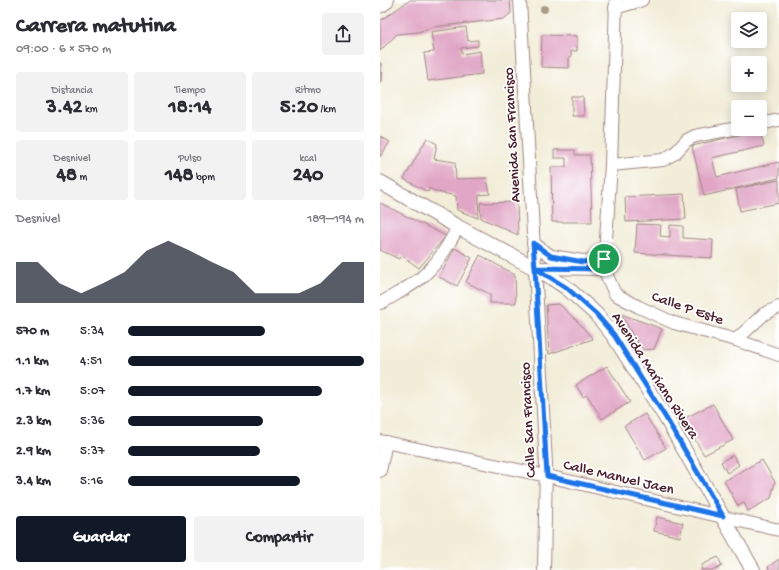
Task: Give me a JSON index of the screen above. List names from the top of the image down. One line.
{"streets":{"street":["Avenida San Francisco","Calle P Este","Avenida Mariano Rivera","Calle San Francisco","Calle Manuel Jaen"]},"crossings":[["Avenida San Francisco","Avenida Mariano Rivera"],["Avenida San Francisco","Calle San Francisco"],["Avenida Mariano Rivera","Calle San Francisco"],["Avenida Mariano Rivera","Calle Manuel Jaen"],["Calle San Francisco","Calle Manuel Jaen"]],"page":{"heading":["Carrera matutina","09:00 · 6 × 570 m"],"map_buttons":["+","−"],"stats":[["Distancia","3.42 km"],["Tiempo","18:14"],["Ritmo","5:20 /km"],["Desnivel","48 m"],["Pulso","148 bpm"],["kcal","240"]],"chart":["Desnivel","189–194 m"],"list":[{"name":"570 m","note":"5:34"},{"name":"1.1 km","note":"4:51"},{"name":"1.7 km","note":"5:07"},{"name":"2.3 km","note":"5:36"},{"name":"2.9 km","note":"5:37"},{"name":"3.4 km","note":"5:16"}],"buttons":["Guardar","Compartir"]}}
